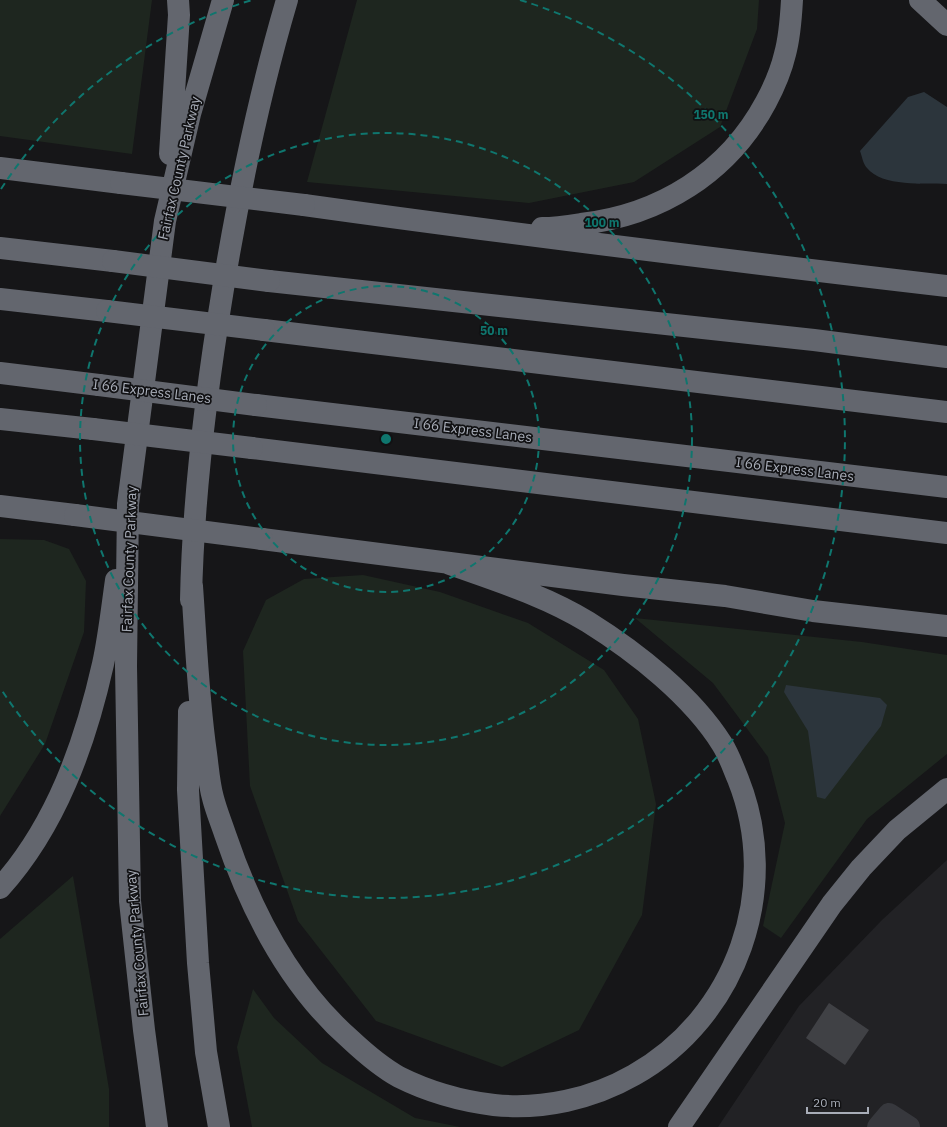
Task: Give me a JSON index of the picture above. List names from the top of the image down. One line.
{"streets":{"highway":["Fairfax County Parkway","I 66 Express Lanes"]},"scale_bar":"20 m","rings":["150 m","100 m","50 m"]}
